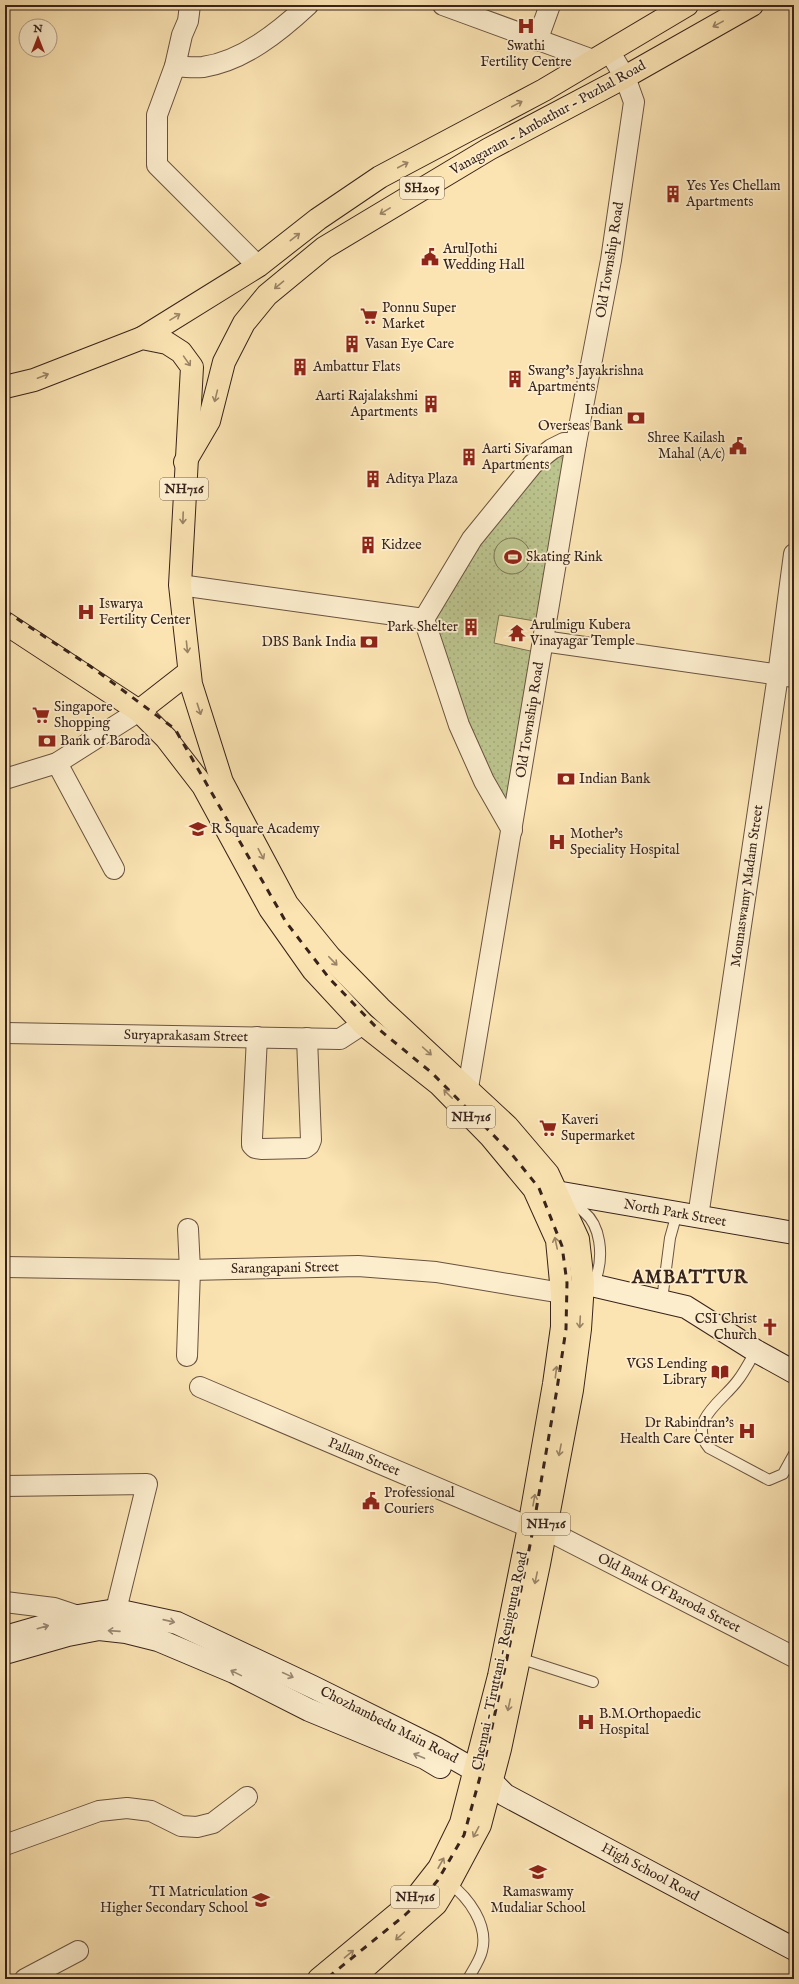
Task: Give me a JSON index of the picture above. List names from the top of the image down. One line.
{"streets":{"main road":["Vanagaram - Ambathur - Puzhal Road","SH205","NH716","Chennai - Tiruttani - Renigunta Road"],"street":["Old Township Road","Mounaswamy Madam Street","Suryaprakasam Street","North Park Street","Sarangapani Street","Pallam Street","Old Bank Of Baroda Street","Chozhambedu Main Road","High School Road"]},"crossings":[["Vanagaram - Ambathur - Puzhal Road","Old Township Road"],["Vanagaram - Ambathur - Puzhal Road","NH716"],["Old Township Road","Chennai - Tiruttani - Renigunta Road"],["NH716","Chennai - Tiruttani - Renigunta Road"],["Mounaswamy Madam Street","North Park Street"],["Suryaprakasam Street","Chennai - Tiruttani - Renigunta Road"],["North Park Street","Chennai - Tiruttani - Renigunta Road"],["Sarangapani Street","Chennai - Tiruttani - Renigunta Road"],["Pallam Street","Old Bank Of Baroda Street"],["Pallam Street","Chennai - Tiruttani - Renigunta Road"],["Old Bank Of Baroda Street","Chennai - Tiruttani - Renigunta Road"],["Chennai - Tiruttani - Renigunta Road","Chozhambedu Main Road"],["Chennai - Tiruttani - Renigunta Road","High School Road"],["Chozhambedu Main Road","High School Road"]],"districts":["AMBATTUR"],"places":{"hospital":["Swathi Fertility Centre","Iswarya Fertility Center","Mother's Speciality Hospital","Dr Rabindran's Health Care Center","B.M.Orthopaedic Hospital"],"building":["Yes Yes Chellam Apartments","Vasan Eye Care","Ambattur Flats","Swang's Jayakrishna Apartments","Aarti Rajalakshmi Apartments","Aarti Sivaraman Apartments","Aditya Plaza","Kidzee","Park Shelter"],"public building":["ArulJothi Wedding Hall","Shree Kailash Mahal (A/c)","Professional Couriers"],"supermarket":["Ponnu Super Market","Singapore Shopping","Kaveri Supermarket"],"bank":["Indian Overseas Bank","DBS Bank India","Bank of Baroda","Indian Bank"],"sports":["Skating Rink"],"temple":["Arulmigu Kubera Vinayagar Temple"],"school or university":["R Square Academy","Ramaswamy Mudaliar School","TI Matriculation Higher Secondary School"],"church":["CSI Christ Church"],"library":["VGS Lending Library"]},"north":"top"}
